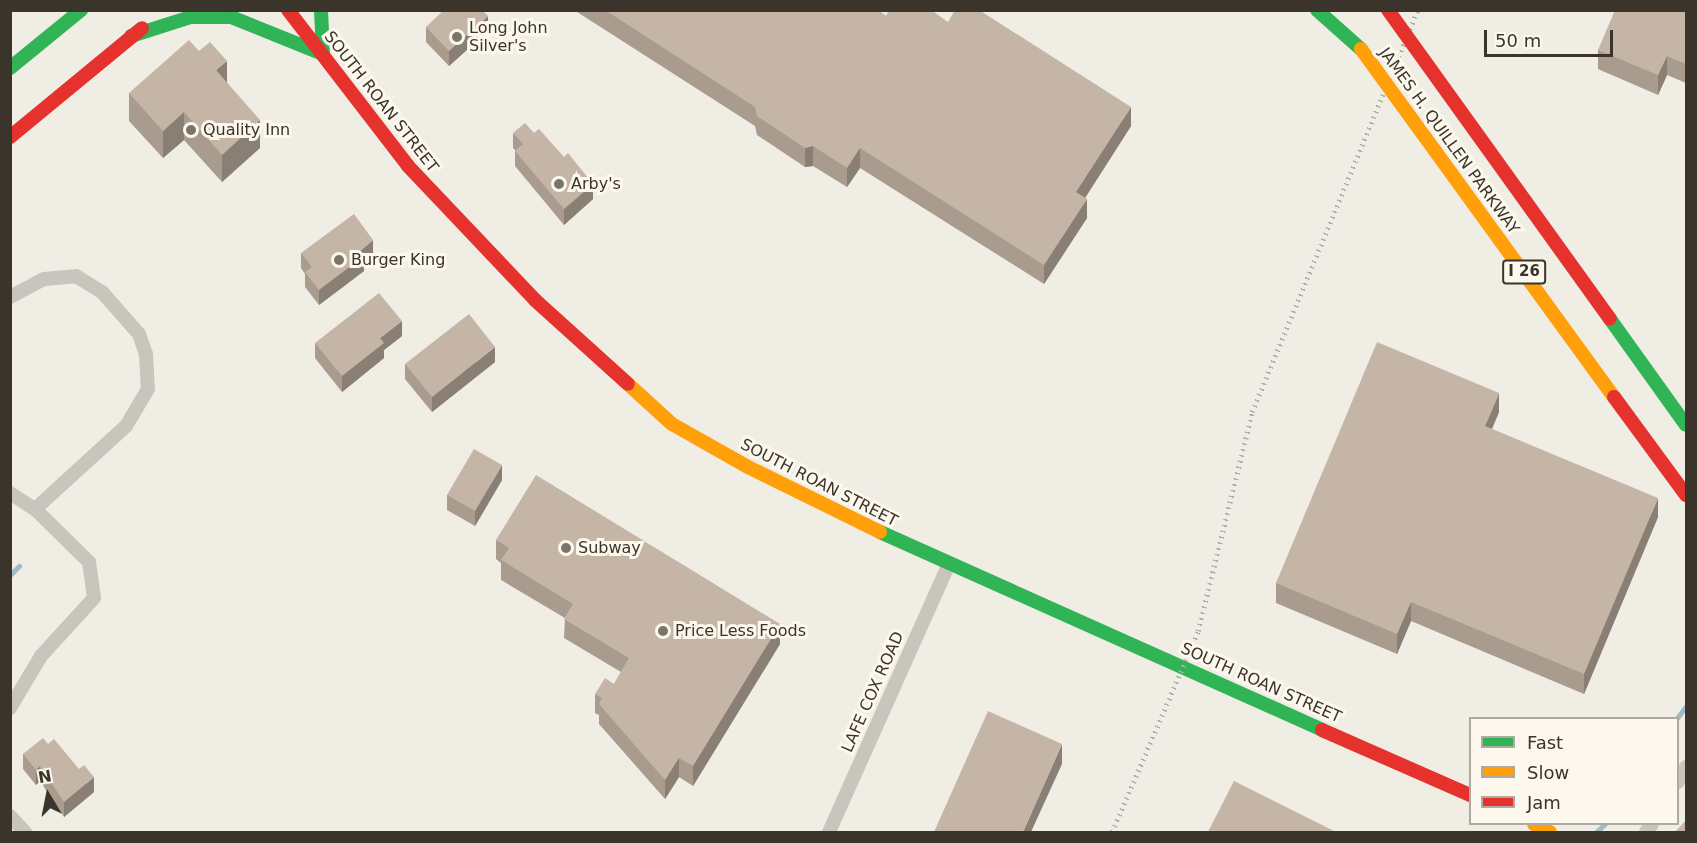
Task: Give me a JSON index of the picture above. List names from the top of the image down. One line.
{"streets":{"main road":["SOUTH ROAN STREET","JAMES H. QUILLEN PARKWAY","I 26"],"street":["LAFE COX ROAD"]},"crossings":[["SOUTH ROAN STREET","LAFE COX ROAD"]],"places":["Long John Silver's","Quality Inn","Arby's","Burger King","Subway","Price Less Foods"],"legend":["Fast","Slow","Jam"],"scale_bar":"50 m","north":"top"}
